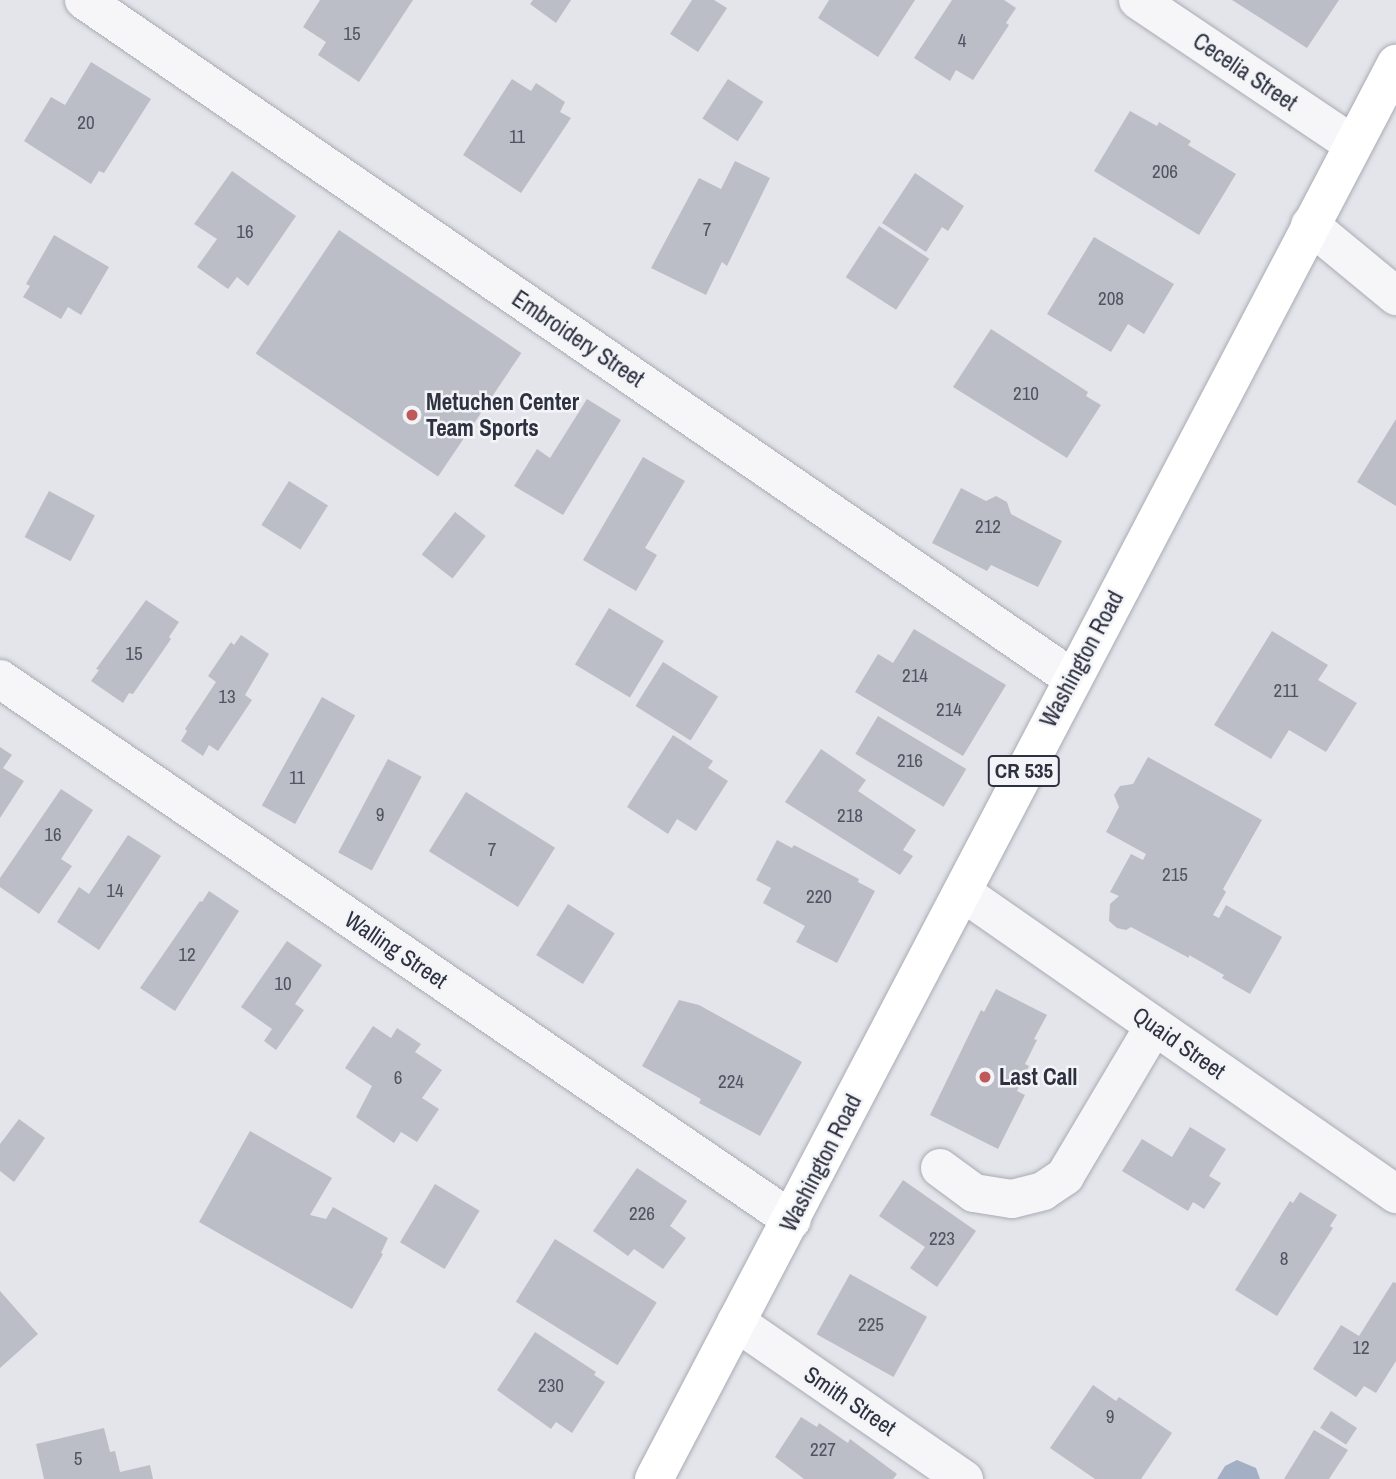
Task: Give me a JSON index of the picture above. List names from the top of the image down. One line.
{"streets":{"main road":["Washington Road","CR 535"],"street":["Cecelia Street","Embroidery Street","Walling Street","Quaid Street","Smith Street"]},"crossings":[["Cecelia Street","Washington Road"],["Embroidery Street","Washington Road"],["Washington Road","Walling Street"],["Washington Road","Quaid Street"],["Washington Road","Smith Street"]],"places":["Metuchen Center Team Sports","Last Call"],"house_numbers":["15","4","20","11","206","7","16","208","210","212","15","214","211","13","214","216","11","9","218","16","7","215","14","220","12","10","6","224","226","223","8","225","12","230","9","227","5"]}
